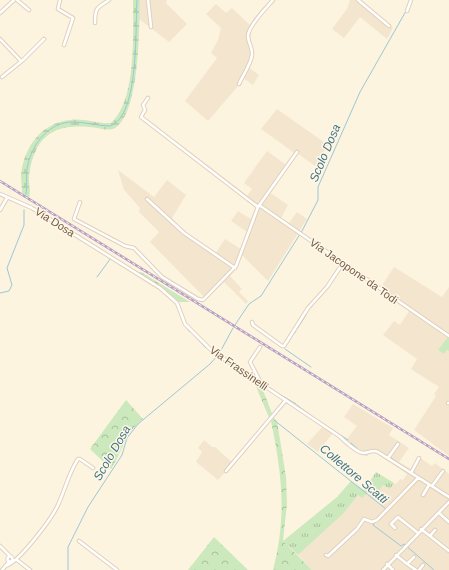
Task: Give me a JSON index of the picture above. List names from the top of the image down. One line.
{"streets":{"street":["Via Dosa","Via Jacopone da Todi","Via Frassinelli"]},"crossings":[["Via Dosa","Via Frassinelli"]],"water":["Scolo Dosa","Collettore Scatti"]}
